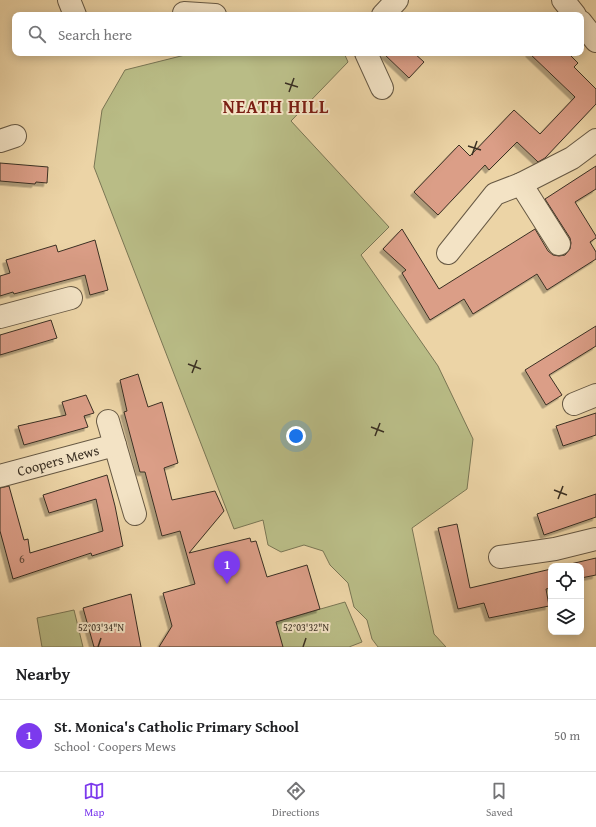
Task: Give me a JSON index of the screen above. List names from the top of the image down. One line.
{"streets":{"street":["Coopers Mews"]},"districts":["NEATH HILL"],"house_numbers":["6"],"page":{"search":"Search here","pins":"1","heading":"Nearby","list":[{"mark":"1","name":"St. Monica's Catholic Primary School","note":"School · Coopers Mews","value":"50 m"}],"nav":["Map","Directions","Saved"]},"coordinates":["52°03'34\"N","52°03'32\"N"]}
